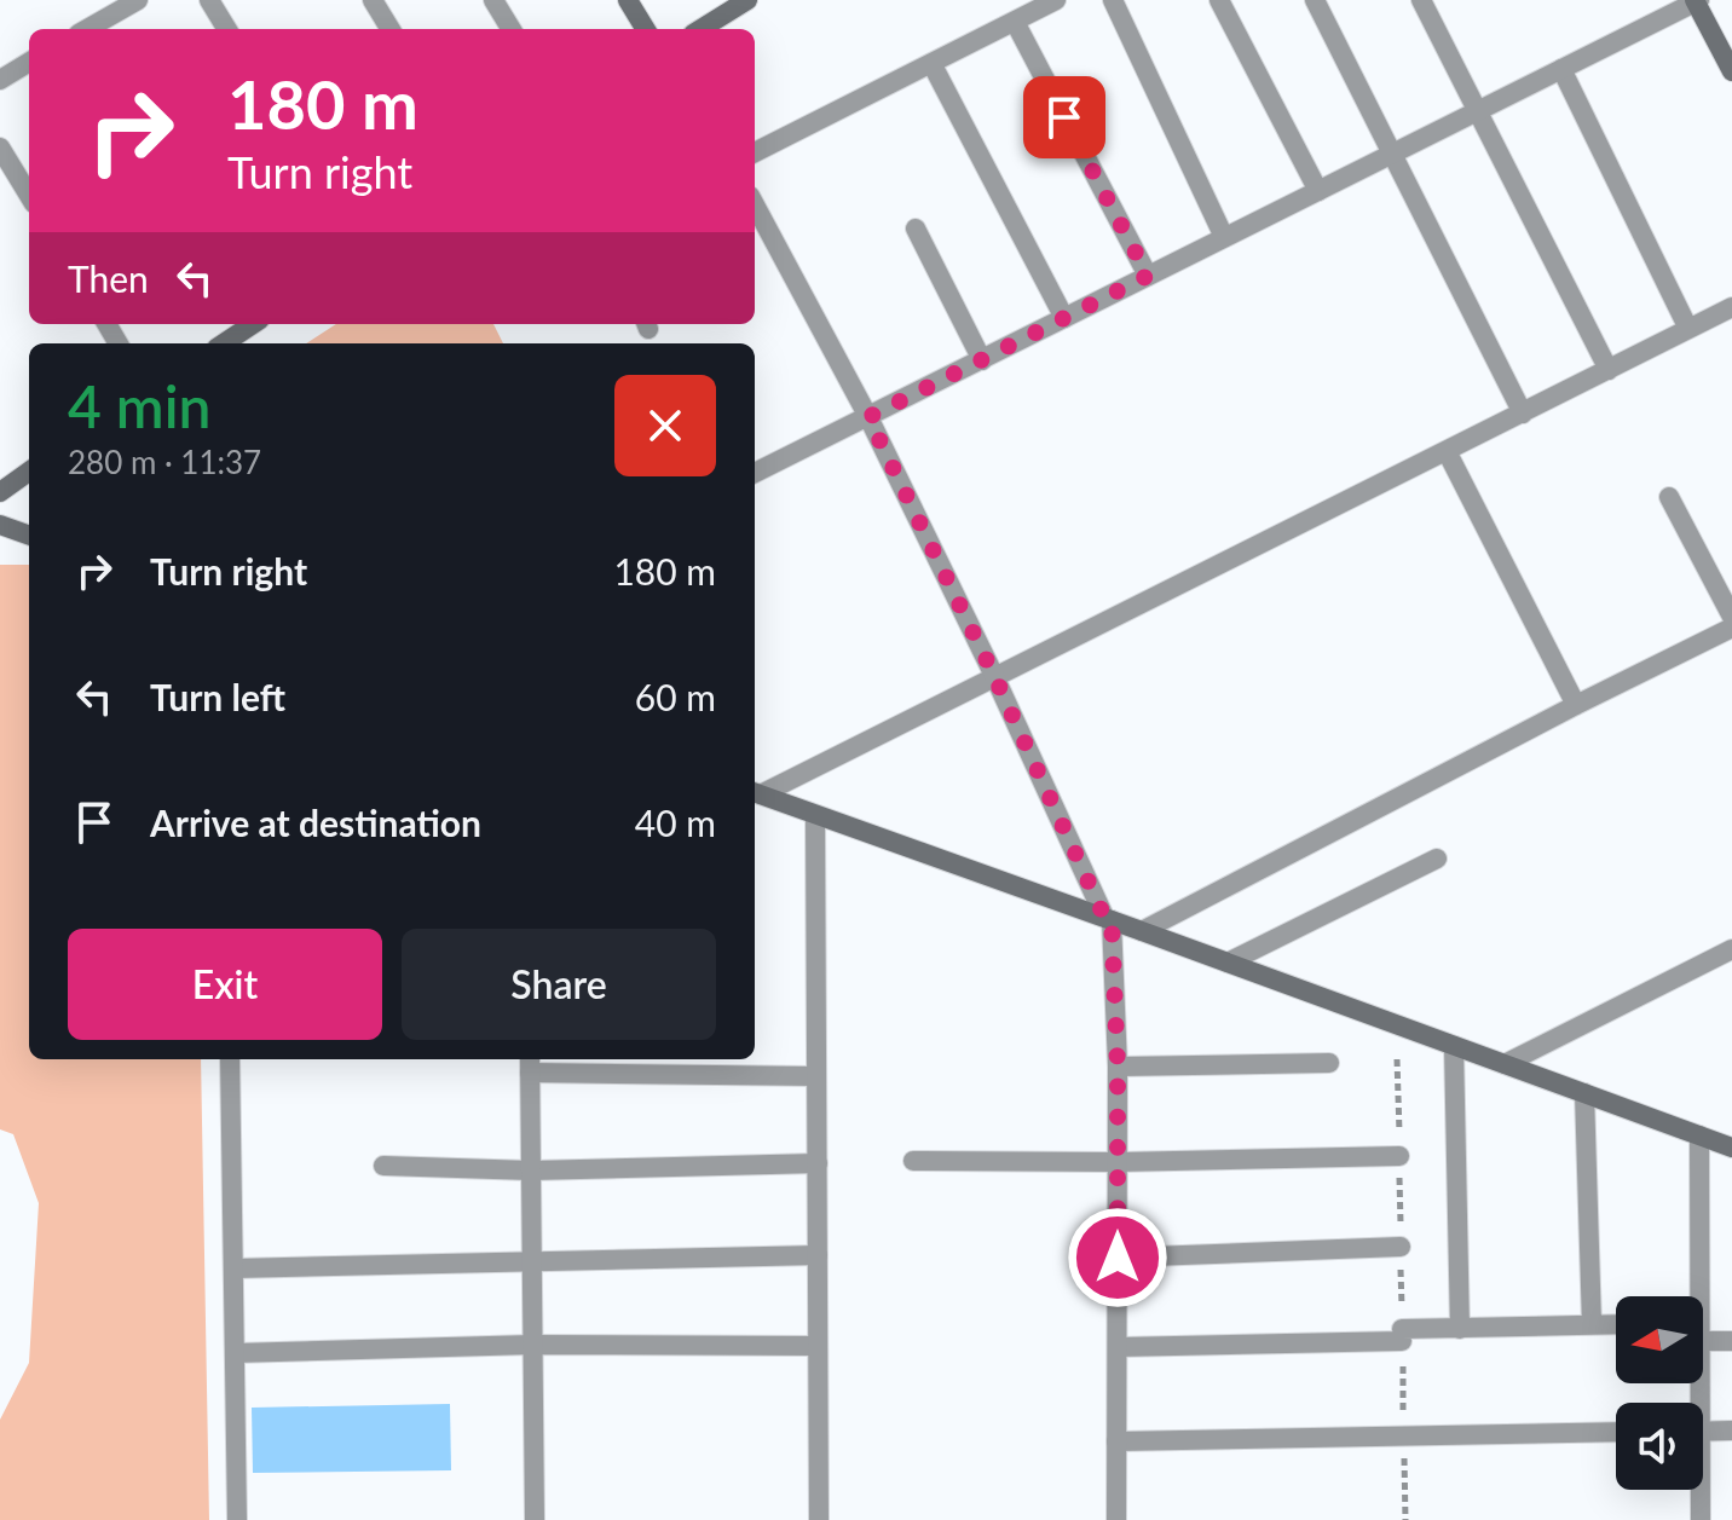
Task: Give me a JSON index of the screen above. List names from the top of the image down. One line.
{"north":"left","page":{"turn":["180 m","Turn right"],"then":"Then","heading":["4 min","280 m · 11:37"],"list":[{"name":"Turn right","value":"180 m"},{"name":"Turn left","value":"60 m"},{"name":"Arrive at destination","value":"40 m"}],"buttons":["Exit","Share"]}}
